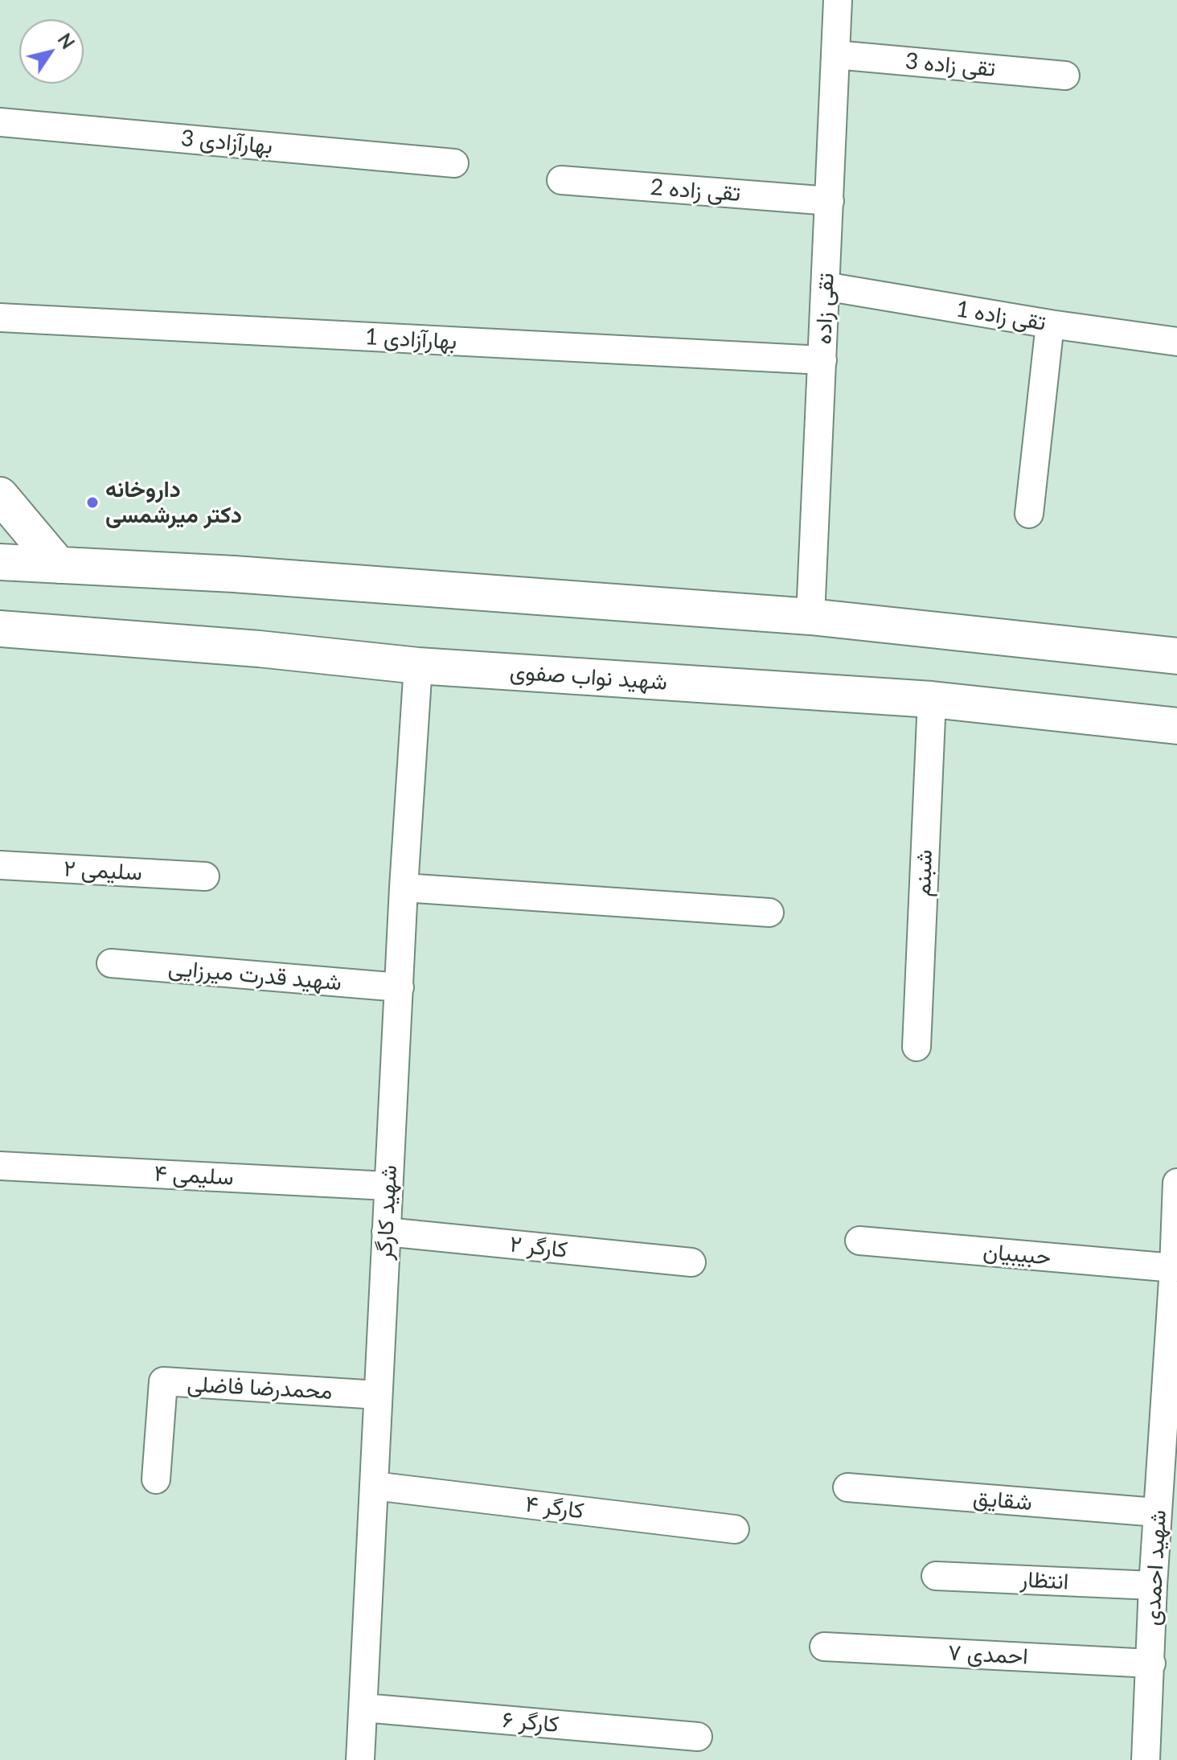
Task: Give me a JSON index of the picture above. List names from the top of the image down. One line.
{"streets":{"main road":["شهید نواب صفوی"],"street":["تقی زاده 3","بهارآزادی 3","تقی زاده 2","تقی زاده","تقی زاده 1","بهارآزادی 1","سلیمی ۲","شبنم","شهید قدرت میرزایی","سلیمی ۴","شهید کارگر","کارگر ۲","حبیبیان","محمدرضا فاضلی","شقایق","کارگر ۴","شهید احمدی","انتظار","احمدی ۷","کارگر ۶"]},"crossings":[["تقی زاده 3","تقی زاده"],["تقی زاده 2","تقی زاده"],["تقی زاده","تقی زاده 1"],["تقی زاده","بهارآزادی 1"],["شهید نواب صفوی","شبنم"],["شهید نواب صفوی","شهید کارگر"],["شهید قدرت میرزایی","شهید کارگر"],["سلیمی ۴","شهید کارگر"],["شهید کارگر","کارگر ۲"],["شهید کارگر","محمدرضا فاضلی"],["شهید کارگر","کارگر ۴"],["شهید کارگر","کارگر ۶"],["حبیبیان","شهید احمدی"],["شقایق","شهید احمدی"],["شهید احمدی","انتظار"],["شهید احمدی","احمدی ۷"]],"places":["داروخانه دکتر میرشمسی"],"north":"top right"}
